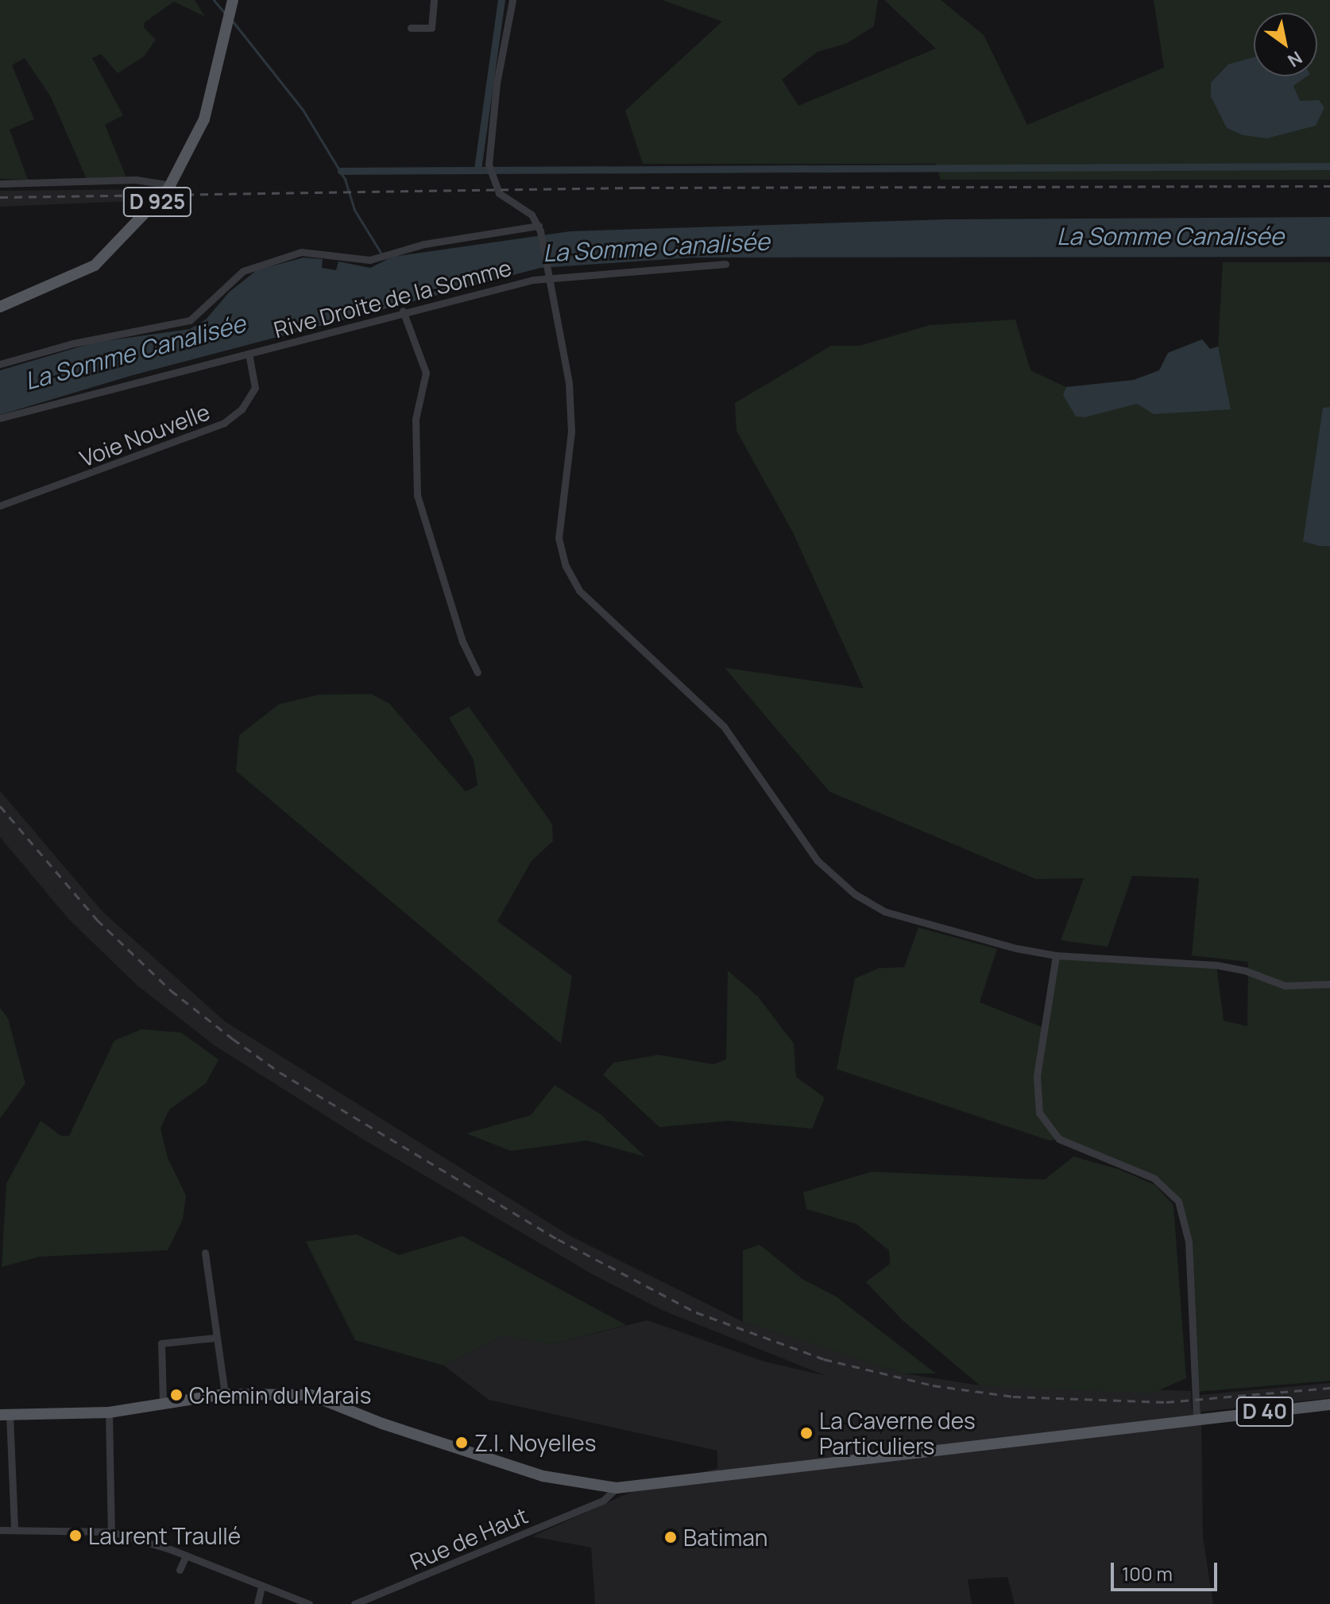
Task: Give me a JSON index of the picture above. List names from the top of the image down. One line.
{"streets":{"main road":["D 925","D 40"],"street":["Rive Droite de la Somme","Voie Nouvelle","Rue de Haut"]},"crossings":[["Rive Droite de la Somme","Voie Nouvelle"],["D 40","Rue de Haut"]],"water":["La Somme Canalisée"],"places":["Chemin du Marais","La Caverne des Particuliers","Z.I. Noyelles","Laurent Traullé","Batiman"],"scale_bar":"100 m","north":"bottom right"}
